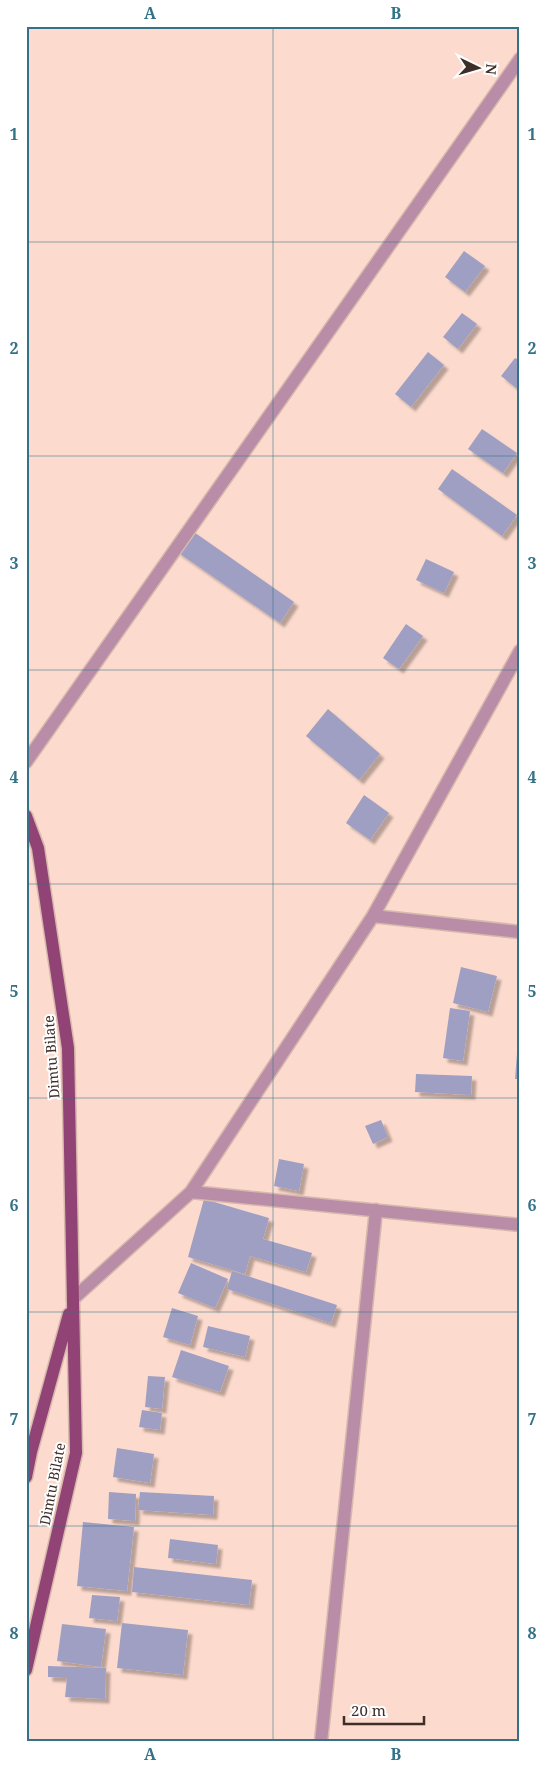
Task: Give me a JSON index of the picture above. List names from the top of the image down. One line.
{"streets":{"main road":["Dimtu Bilate"]},"scale_bar":"20 m","north":"right","grid":{"columns":["A","B"],"rows":["1","2","3","4","5","6","7","8"]}}
